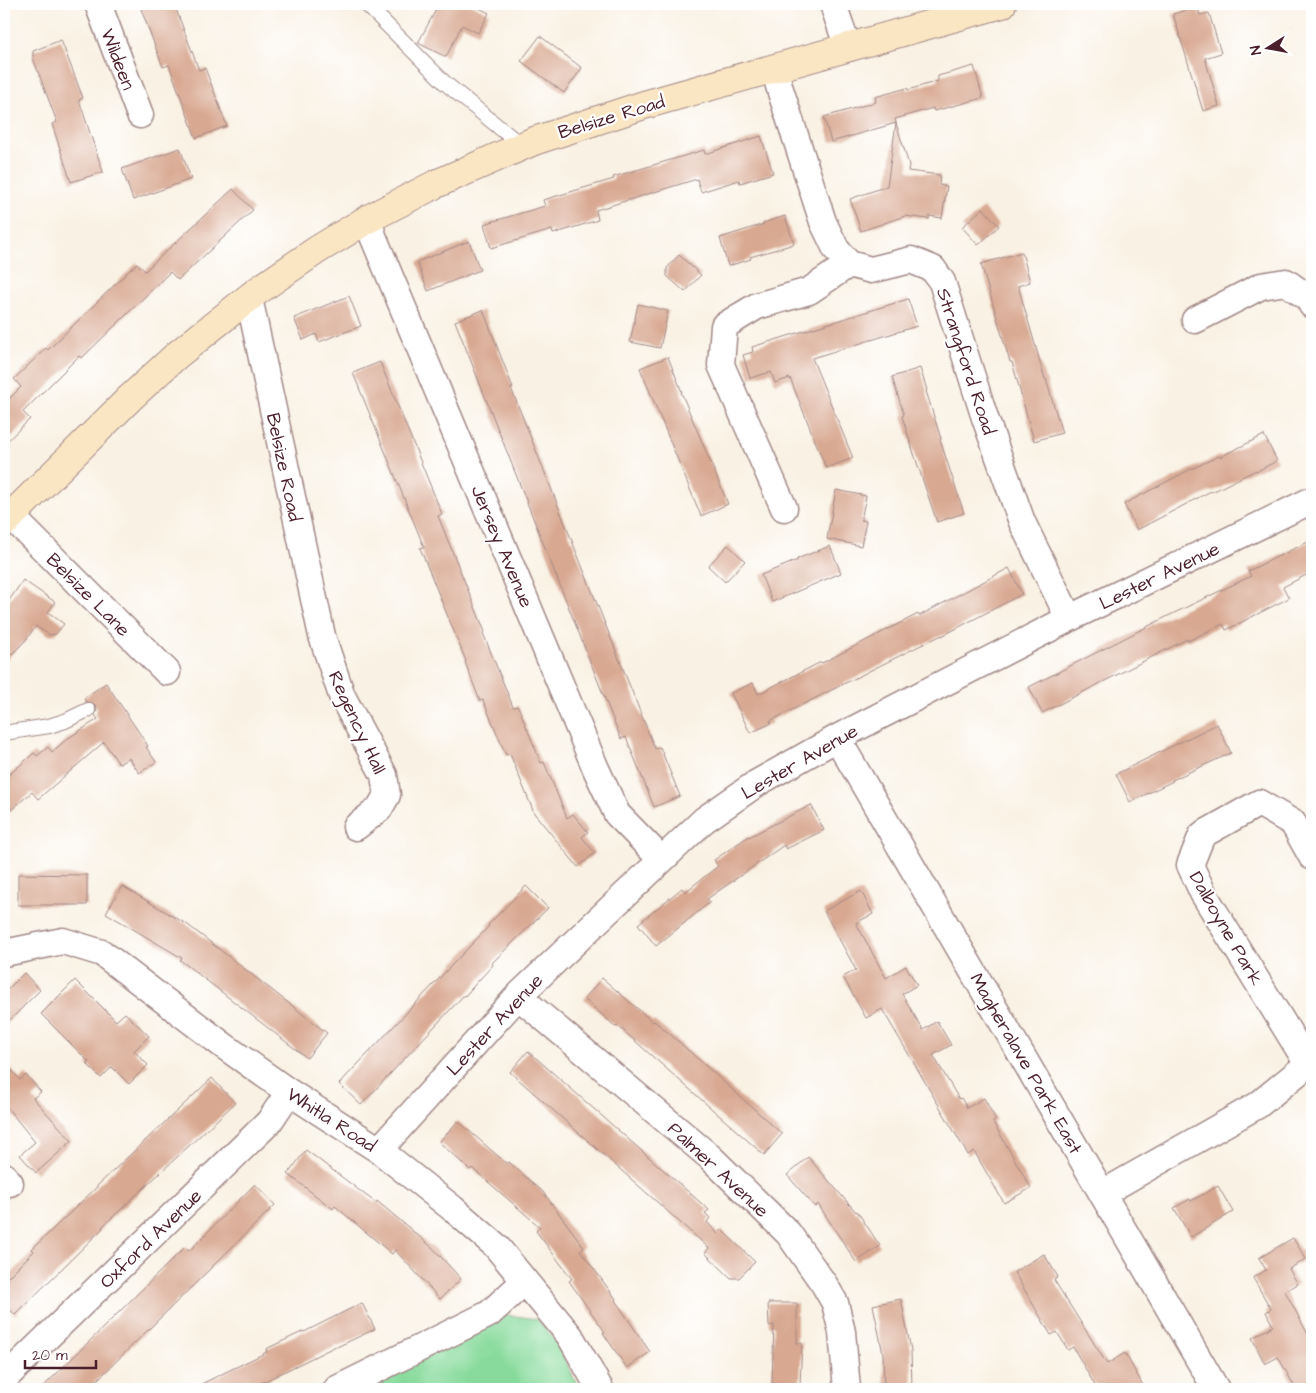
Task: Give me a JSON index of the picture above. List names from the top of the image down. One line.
{"streets":{"street":["Wildeen","Belsize Road","Strangford Road","Jersey Avenue","Lester Avenue","Belsize Lane","Regency Hall","Dalboyne Park","Magheralave Park East","Whitla Road","Palmer Avenue","Oxford Avenue"]},"crossings":[["Belsize Road","Jersey Avenue"],["Belsize Road","Belsize Lane"],["Belsize Road","Regency Hall"],["Strangford Road","Lester Avenue"],["Jersey Avenue","Lester Avenue"],["Lester Avenue","Magheralave Park East"],["Lester Avenue","Whitla Road"],["Lester Avenue","Palmer Avenue"],["Dalboyne Park","Magheralave Park East"],["Whitla Road","Oxford Avenue"]],"scale_bar":"20 m","north":"left"}
